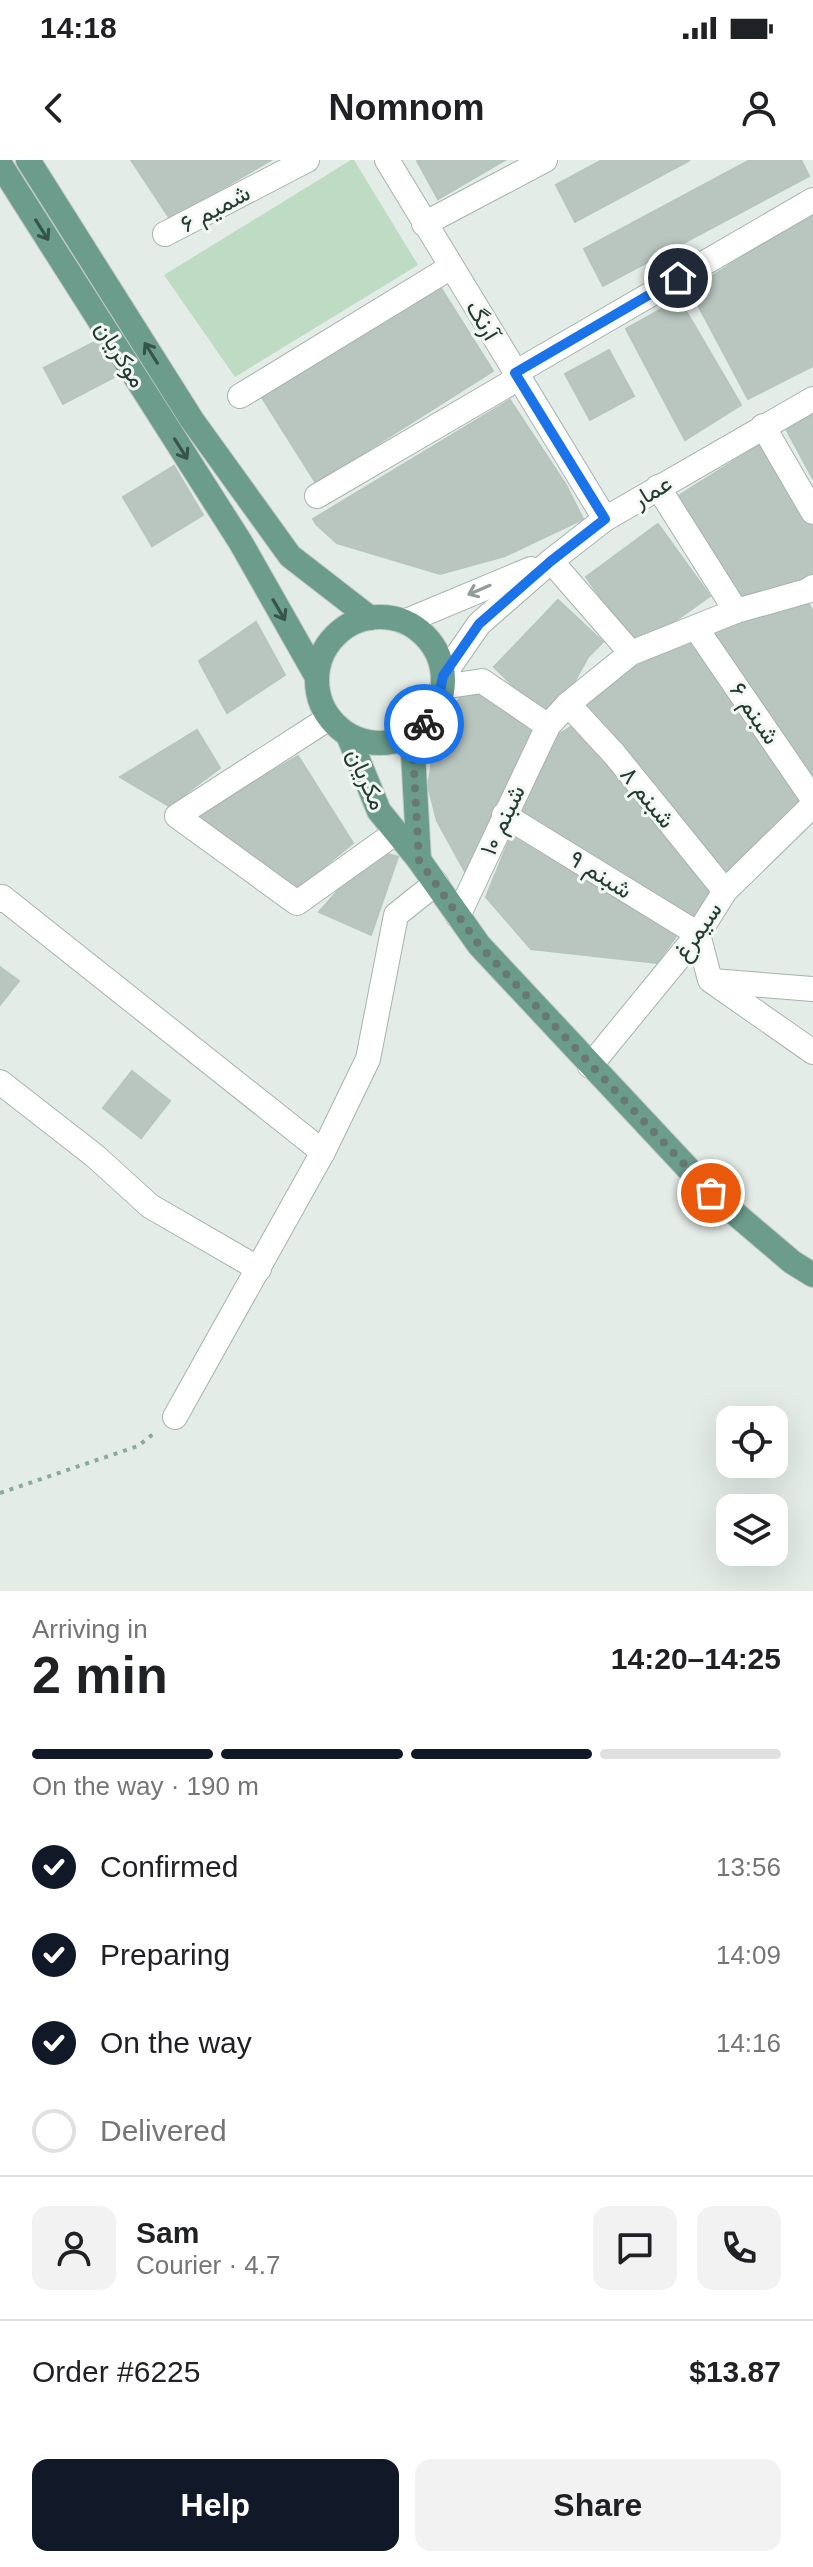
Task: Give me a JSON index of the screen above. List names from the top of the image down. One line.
{"streets":{"main road":["موکریان","مکریان"],"street":["شمیم ۶","آرنگ","عمار","شبنم ۶","شبنم ۸","شبنم ۱۰","شبنم ۹","سیمرغ"]},"crossings":[["آرنگ","عمار"],["موکریان","عمار"],["موکریان","مکریان"],["عمار","مکریان"],["شبنم ۶","شبنم ۱۰"],["شبنم ۶","سیمرغ"],["مکریان","شبنم ۱۰"],["مکریان","سیمرغ"],["شبنم ۸","شبنم ۱۰"],["شبنم ۸","سیمرغ"],["شبنم ۱۰","شبنم ۹"],["شبنم ۹","سیمرغ"]],"page":{"status":"14:18","header":"Nomnom","heading":["2 min","Arriving in","14:20–14:25"],"panel":["Sam","Courier · 4.7","Order #6225","$13.87"],"bar":"On the way · 190 m","list":[["Confirmed","13:56"],["Preparing","14:09"],["On the way","14:16"],"Delivered"],"buttons":["Help","Share"]}}
